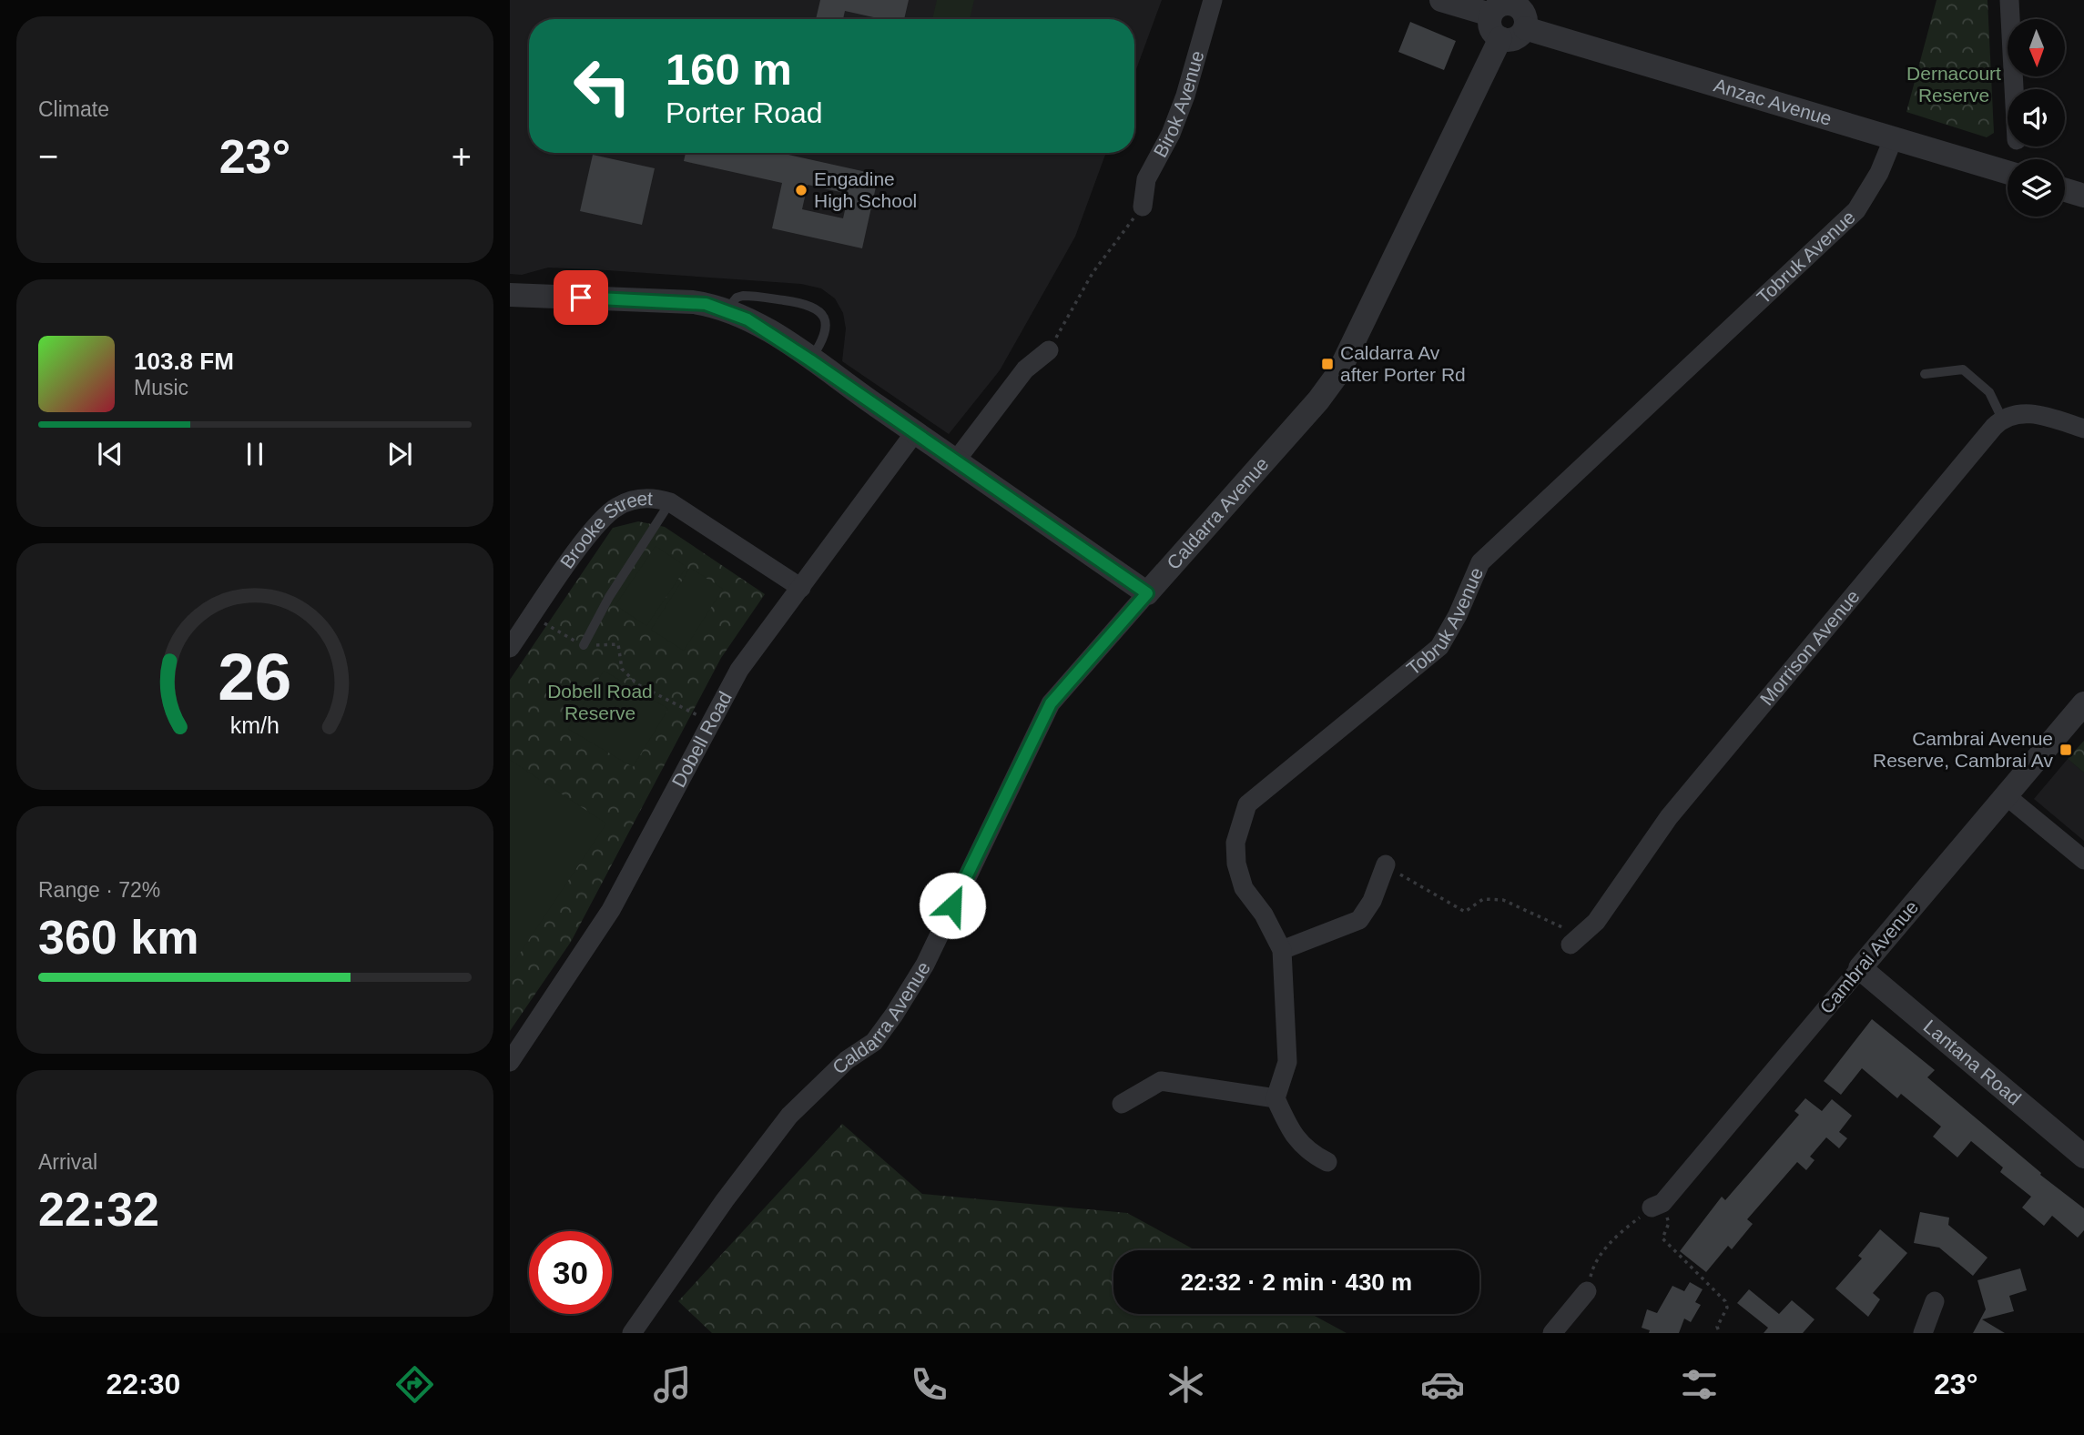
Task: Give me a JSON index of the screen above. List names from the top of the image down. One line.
{"streets":{"street":["Anzac Avenue","Birok Avenue","Tobruk Avenue","Caldarra Avenue","Brooke Street","Morrison Avenue","Dobell Road","Cambrai Avenue","Lantana Road"]},"crossings":[["Anzac Avenue","Tobruk Avenue"],["Anzac Avenue","Caldarra Avenue"],["Brooke Street","Dobell Road"],["Cambrai Avenue","Lantana Road"]],"parks":["Dernacourt Reserve","Dobell Road Reserve"],"places":{"other":["Engadine High School"],"transit":["Caldarra Av after Porter Rd","Cambrai Avenue Reserve, Cambrai Av"]},"north":"bottom","page":{"tile":["Climate",["Range · 72%","360 km"],["Arrival","22:32"]],"turn":["160 m","Porter Road"],"heat":["−","23°","+"],"song":["103.8 FM","Music"],"limit":"30","trip":"22:32 · 2 min · 430 m","tabs":["22:30","23°"],"gauge":["26","km/h"]}}
